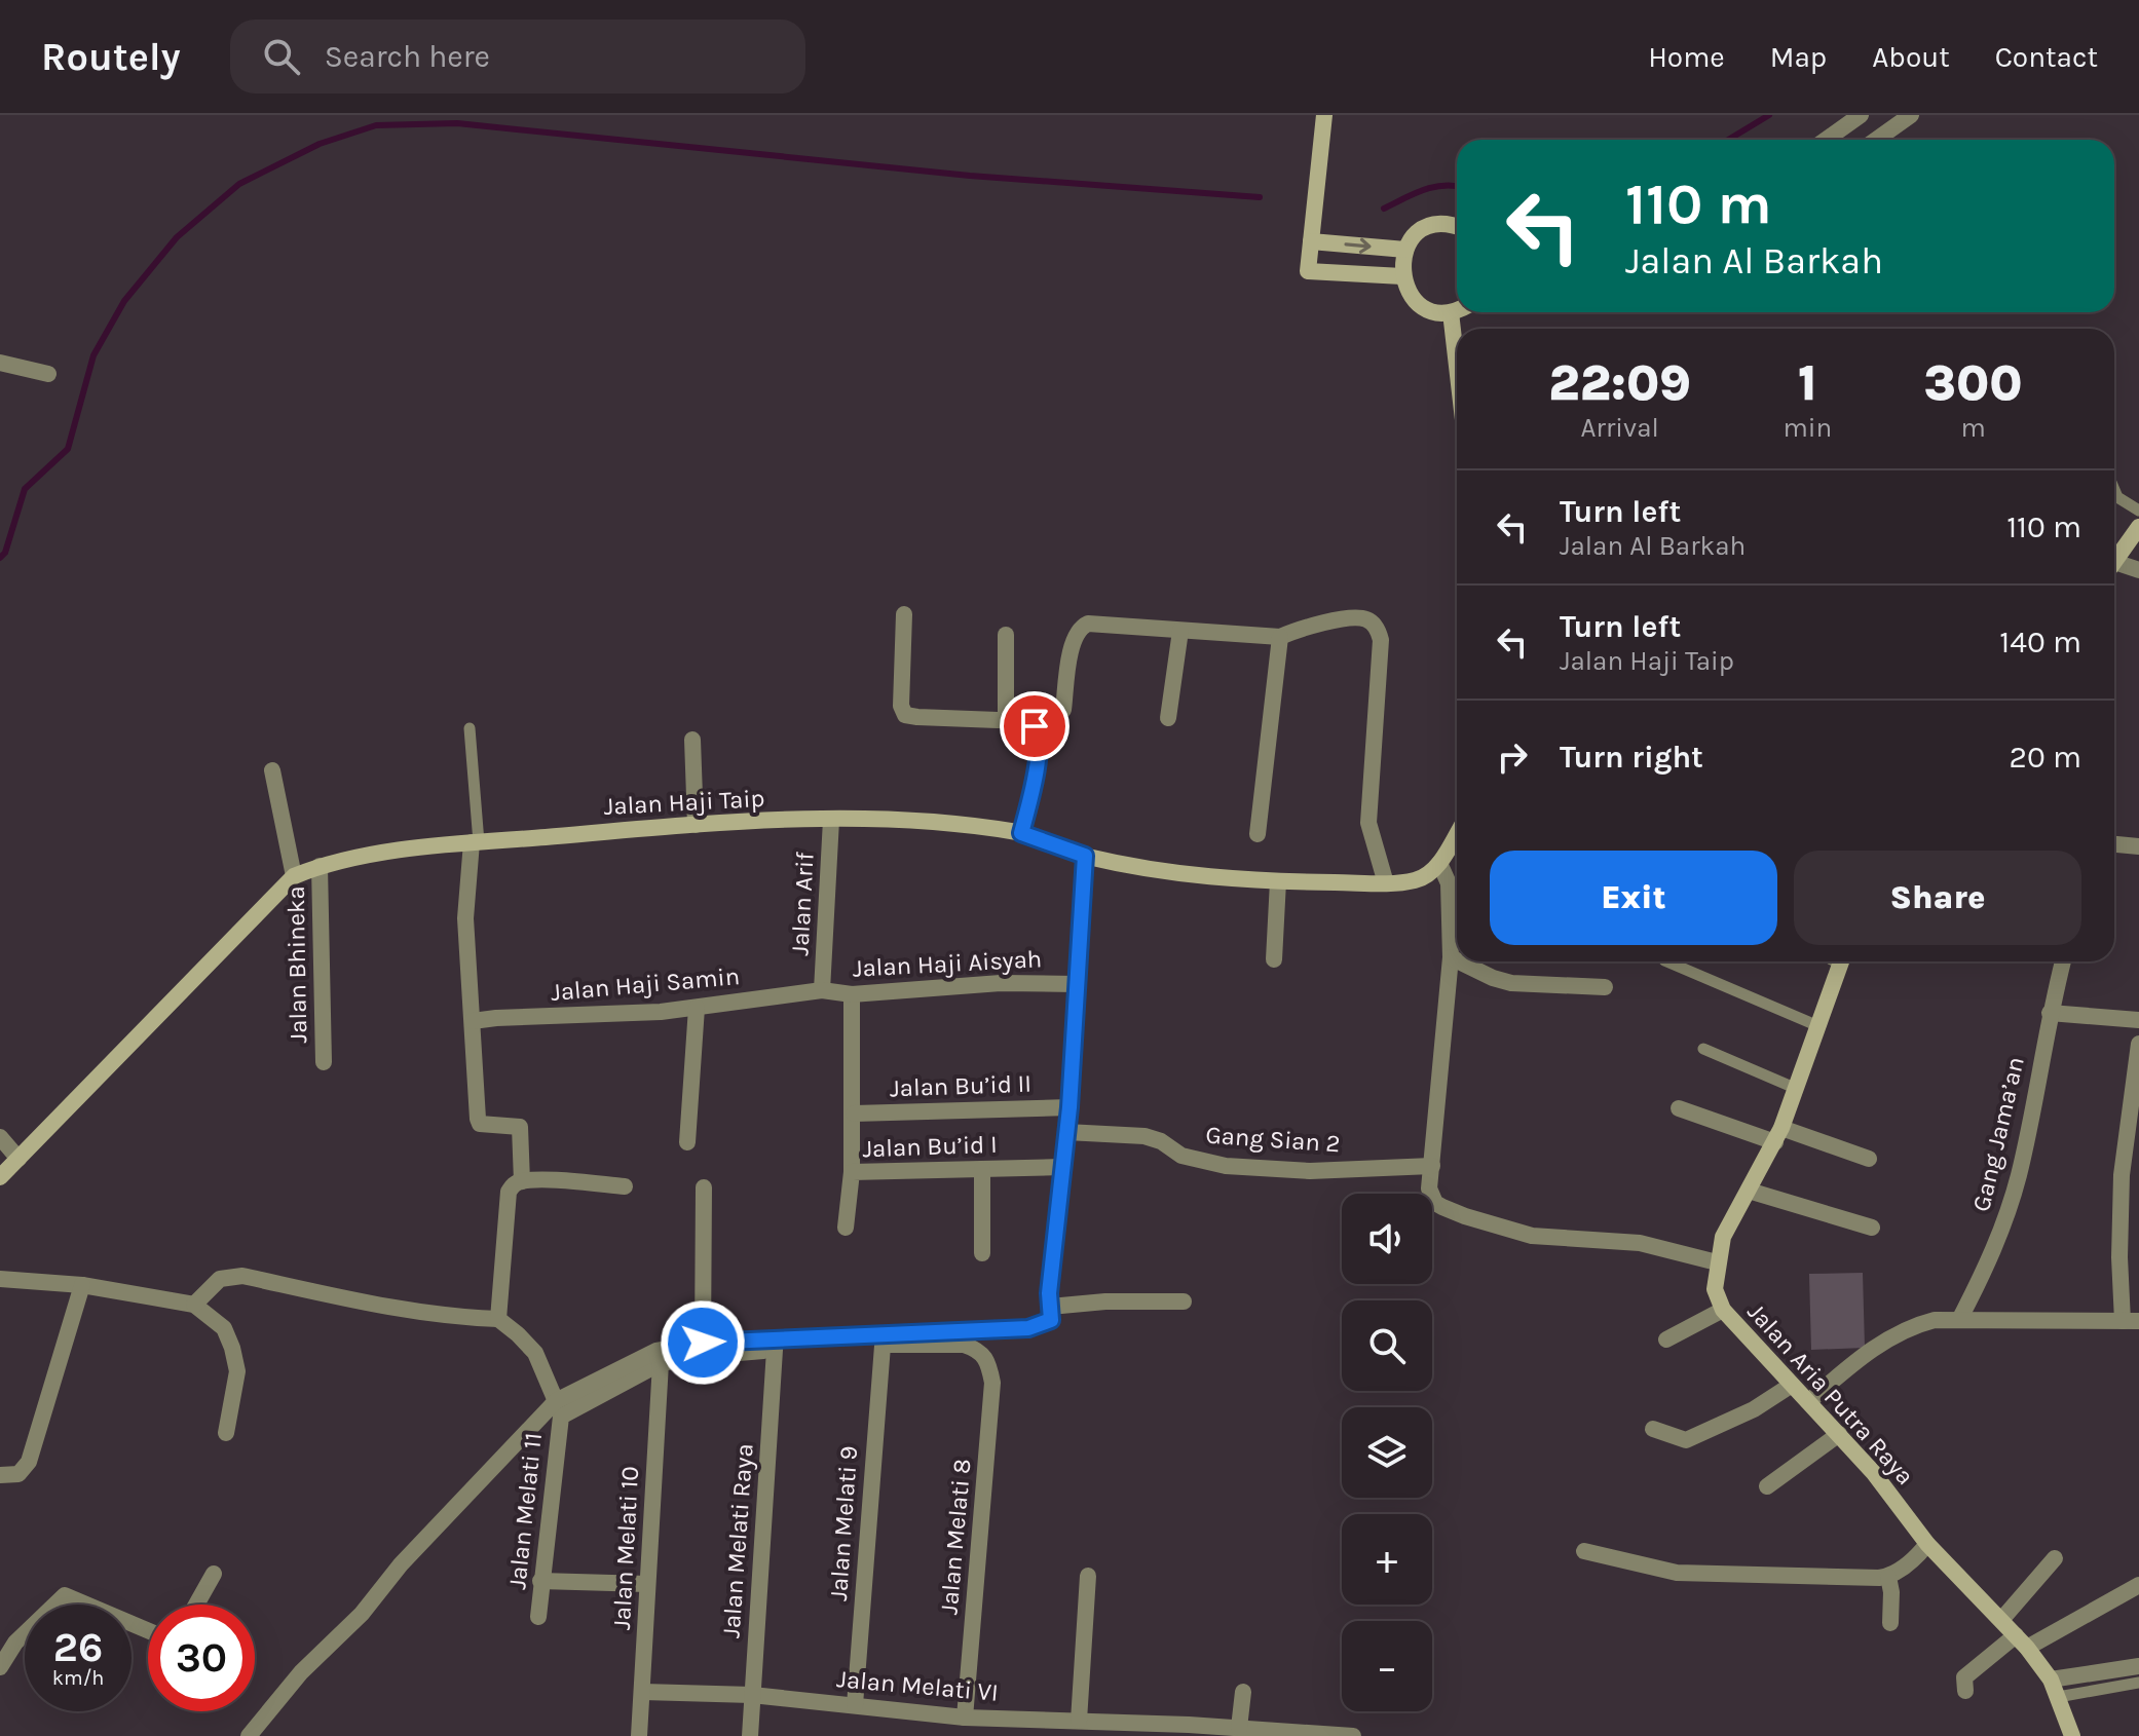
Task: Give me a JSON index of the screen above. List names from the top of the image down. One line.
{"streets":{"street":["Jalan Haji Taip","Jalan Arif","Jalan Haji Aisyah","Jalan Bhineka","Jalan Haji Samin","Jalan Bu’id II","Gang Jama’an","Gang Sian 2","Jalan Bu’id I","Jalan Aria Putra Raya","Jalan Melati 11","Jalan Melati 9","Jalan Melati 8","Jalan Melati Raya","Jalan Melati 10","Jalan Melati VI"]},"crossings":[["Jalan Haji Taip","Jalan Arif"],["Jalan Haji Taip","Jalan Bhineka"],["Jalan Arif","Jalan Haji Aisyah"],["Jalan Arif","Jalan Haji Samin"],["Jalan Haji Aisyah","Jalan Haji Samin"],["Jalan Melati 11","Jalan Melati 9"],["Jalan Melati 11","Jalan Melati 8"],["Jalan Melati 11","Jalan Melati Raya"],["Jalan Melati 11","Jalan Melati 10"],["Jalan Melati 9","Jalan Melati VI"],["Jalan Melati 8","Jalan Melati VI"],["Jalan Melati Raya","Jalan Melati VI"],["Jalan Melati 10","Jalan Melati VI"]],"page":{"header":"Routely","search":"Search here","nav":["Home","Map","About","Contact"],"turn":["110 m","Jalan Al Barkah"],"eta":["22:09","Arrival","1","min","300","m"],"list":[{"name":"Turn left","note":"Jalan Al Barkah","value":"110 m"},{"name":"Turn left","note":"Jalan Haji Taip","value":"140 m"},{"name":"Turn right","value":"20 m"}],"buttons":["Exit","Share"],"map_buttons":["+","−"],"speed":"26 km/h","limit":"30"}}
